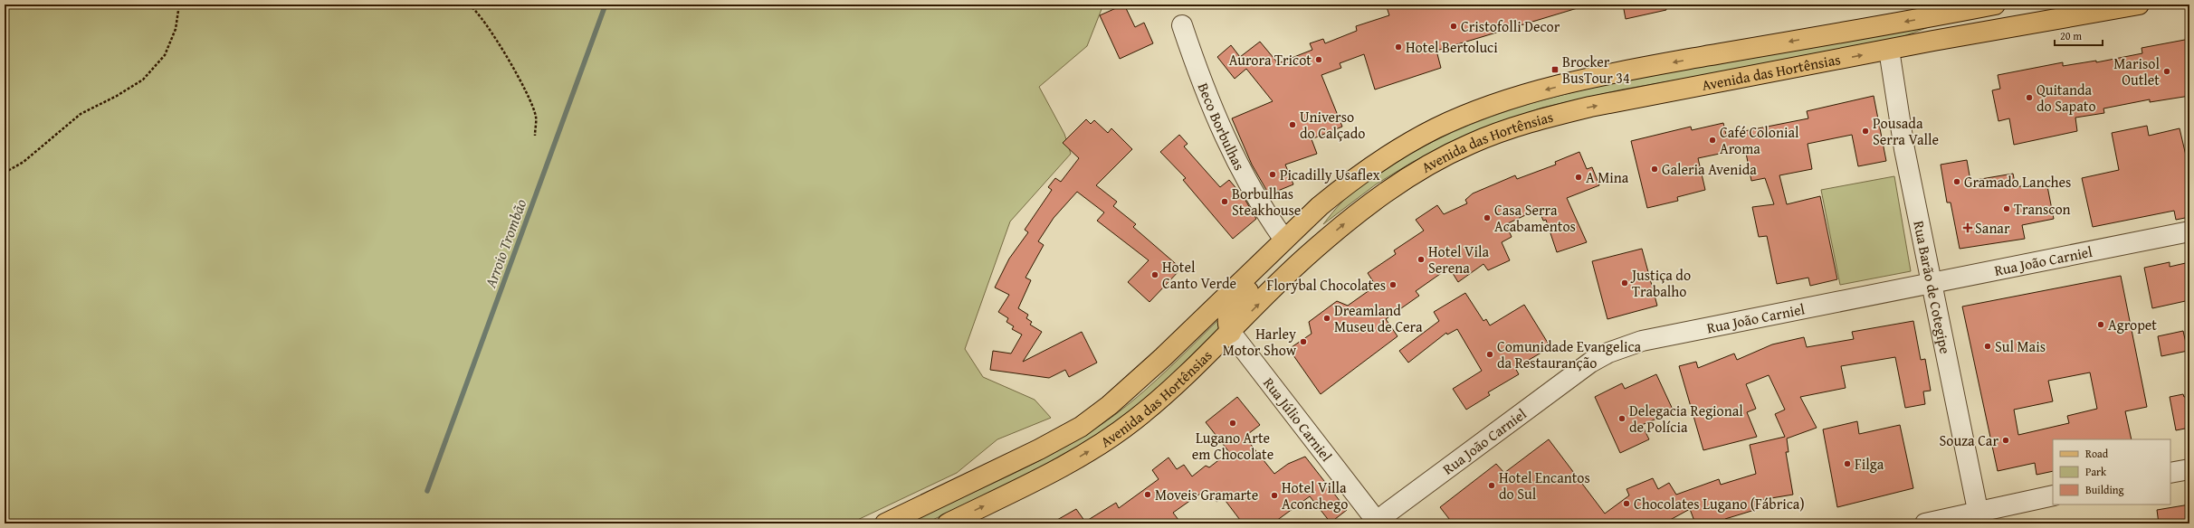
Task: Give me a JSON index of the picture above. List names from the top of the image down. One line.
{"streets":{"main road":["Avenida das Hortênsias"],"street":["Beco Borbulhas","Rua João Carniel","Rua Barão de Cotegipe","Rua Júlio Carniel"]},"crossings":[["Avenida das Hortênsias","Beco Borbulhas"],["Avenida das Hortênsias","Rua Barão de Cotegipe"],["Avenida das Hortênsias","Rua Júlio Carniel"],["Rua João Carniel","Rua Barão de Cotegipe"],["Rua João Carniel","Rua Júlio Carniel"]],"water":["Arroio Trombão"],"places":{"other":["Cristofolli Decor","Hotel Bertoluci","Aurora Tricot","Marisol Outlet","Quitanda do Sapato","Universo do Calçado","Pousada Serra Valle","Café Colonial Aroma","Galeria Avenida","Picadilly Usaflex","A Mina","Gramado Lanches","Borbulhas Steakhouse","Transcon","Casa Serra Acabamentos","Hotel Vila Serena","Hotel Canto Verde","Justiça do Trabalho","Florybal Chocolates","Dreamland Museu de Cera","Agropet","Harley Motor Show","Sul Mais","Comunidade Evangelica da Restauranção","Delegacia Regional de Polícia","Lugano Arte em Chocolate","Souza Car","Filga","Hotel Encantos do Sul","Moveis Gramarte","Hotel Villa Aconchego","Chocolates Lugano (Fábrica)"],"transit":["Brocker BusTour 34"],"health":["Sanar"]},"legend":["Road","Park","Building"],"scale_bar":"20 m"}
